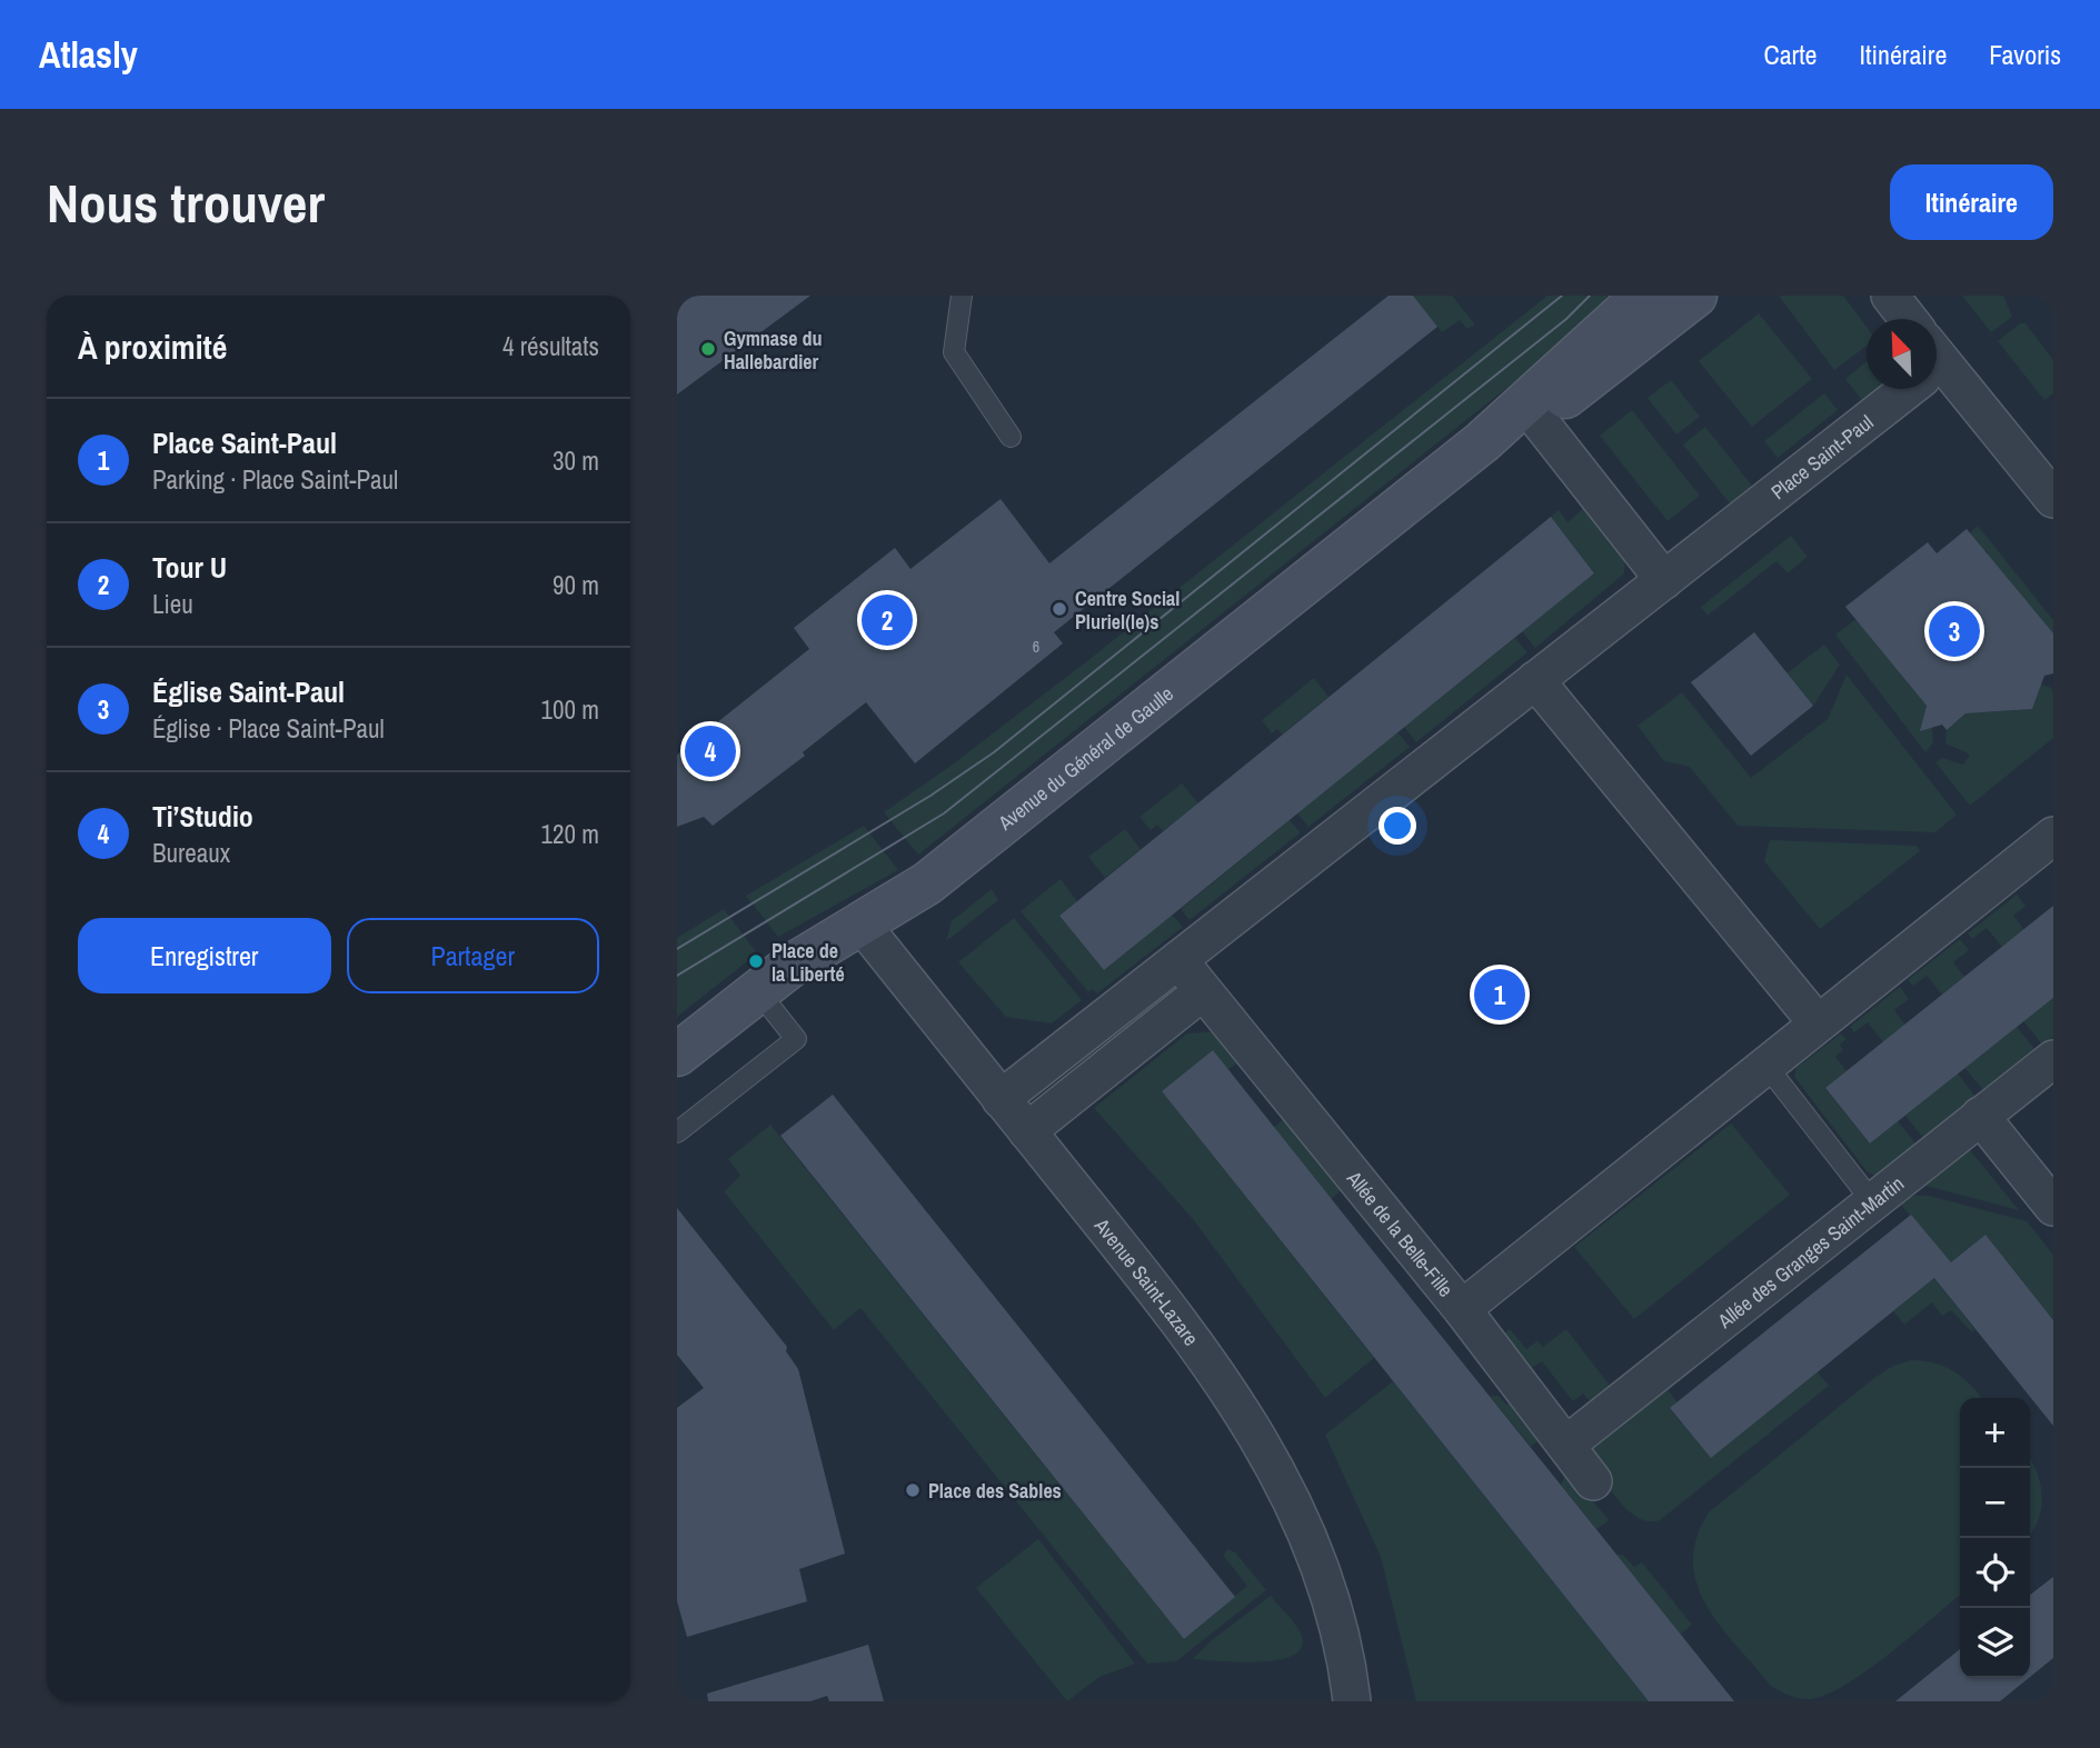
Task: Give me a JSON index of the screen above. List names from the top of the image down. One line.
{"streets":{"main road":["Avenue du Général de Gaulle"],"street":["Place Saint-Paul","Allée de la Belle-Fille","Allée des Granges Saint-Martin","Avenue Saint-Lazare"]},"crossings":[["Place Saint-Paul","Allée de la Belle-Fille"],["Avenue du Général de Gaulle","Avenue Saint-Lazare"],["Allée de la Belle-Fille","Allée des Granges Saint-Martin"]],"places":["Gymnase du Hallebardier","Centre Social Pluriel(le)s","Place de la Liberté","Place des Sables"],"house_numbers":["6"],"north":"top left","page":{"header":"Atlasly","nav":["Carte","Itinéraire","Favoris"],"buttons":["Itinéraire",["Enregistrer","Partager"]],"title":"Nous trouver","heading":["À proximité","4 résultats"],"list":[{"mark":"1","name":"Place Saint-Paul","note":"Parking · Place Saint-Paul","value":"30 m"},{"mark":"2","name":"Tour U","note":"Lieu","value":"90 m"},{"mark":"3","name":"Église Saint-Paul","note":"Église · Place Saint-Paul","value":"100 m"},{"mark":"4","name":"Ti’Studio","note":"Bureaux","value":"120 m"}],"pins":["2","3","4","1"],"map_buttons":["+","−"]}}
